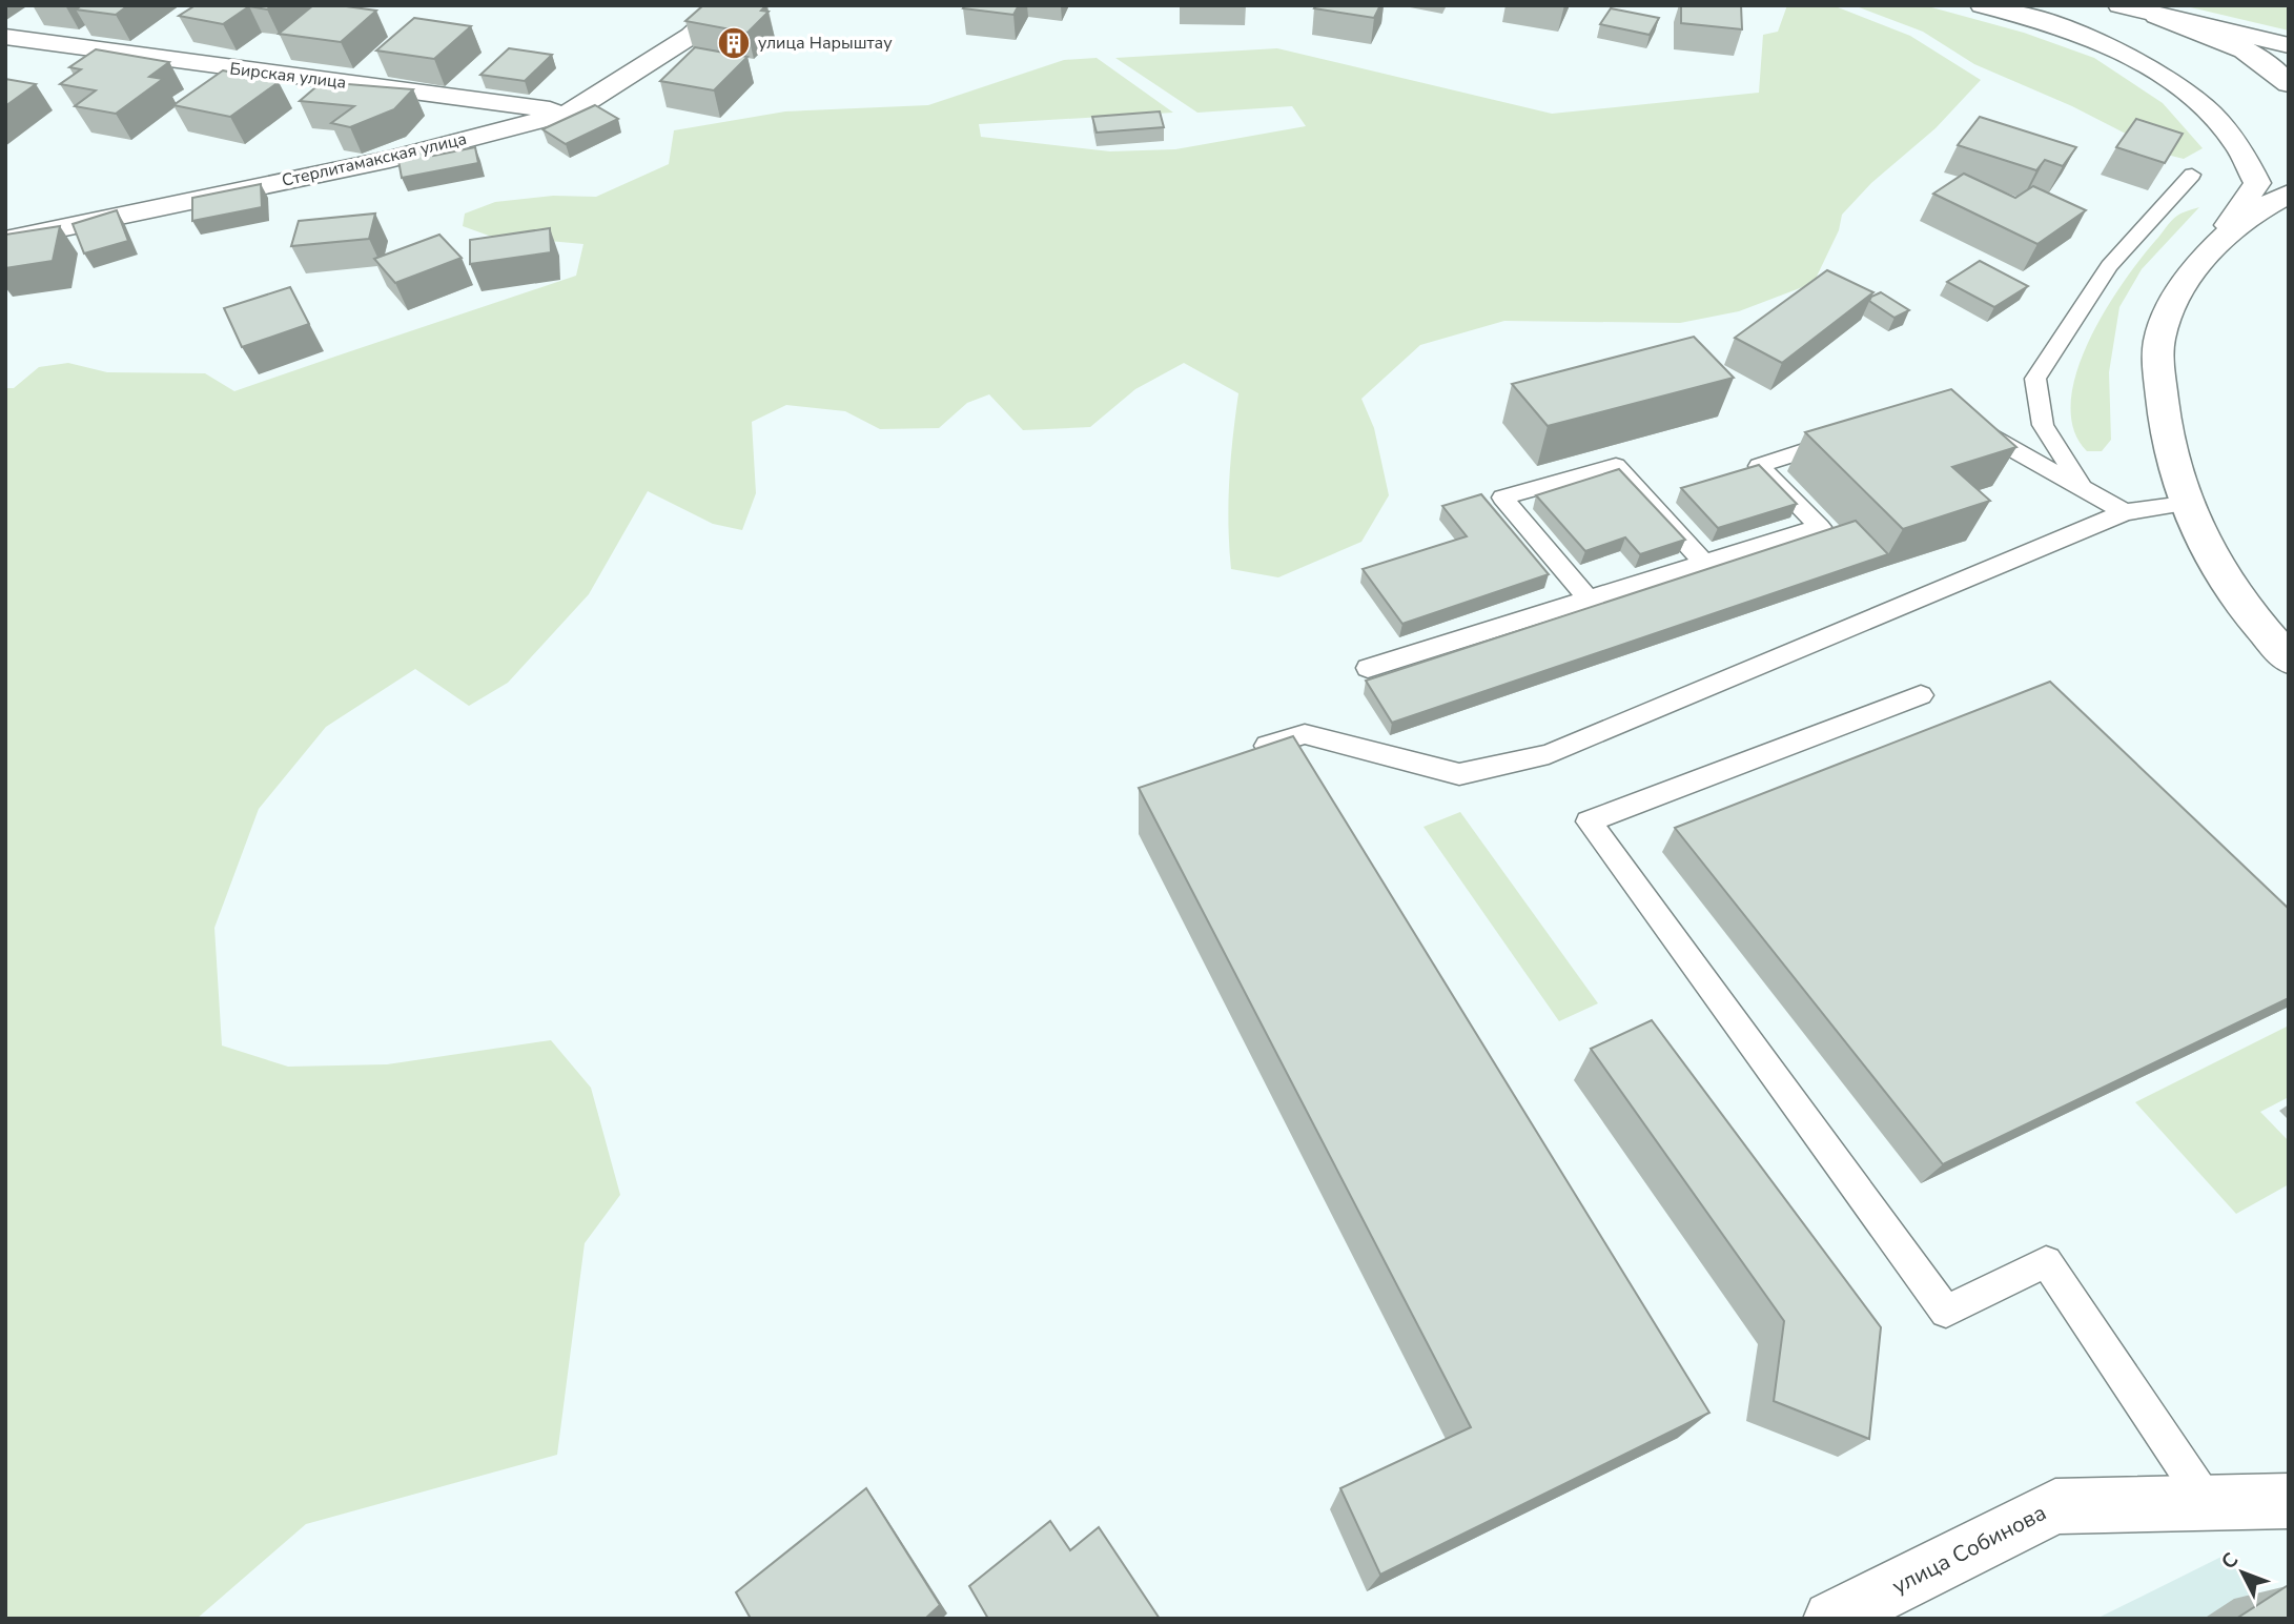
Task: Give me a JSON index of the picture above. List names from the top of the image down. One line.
{"streets":{"street":["Бирская улица","Стерлитамакская улица","улица Собинова"]},"crossings":[["Бирская улица","Стерлитамакская улица"]],"places":{"building":["улица Нарыштау"]},"north":"top left"}
